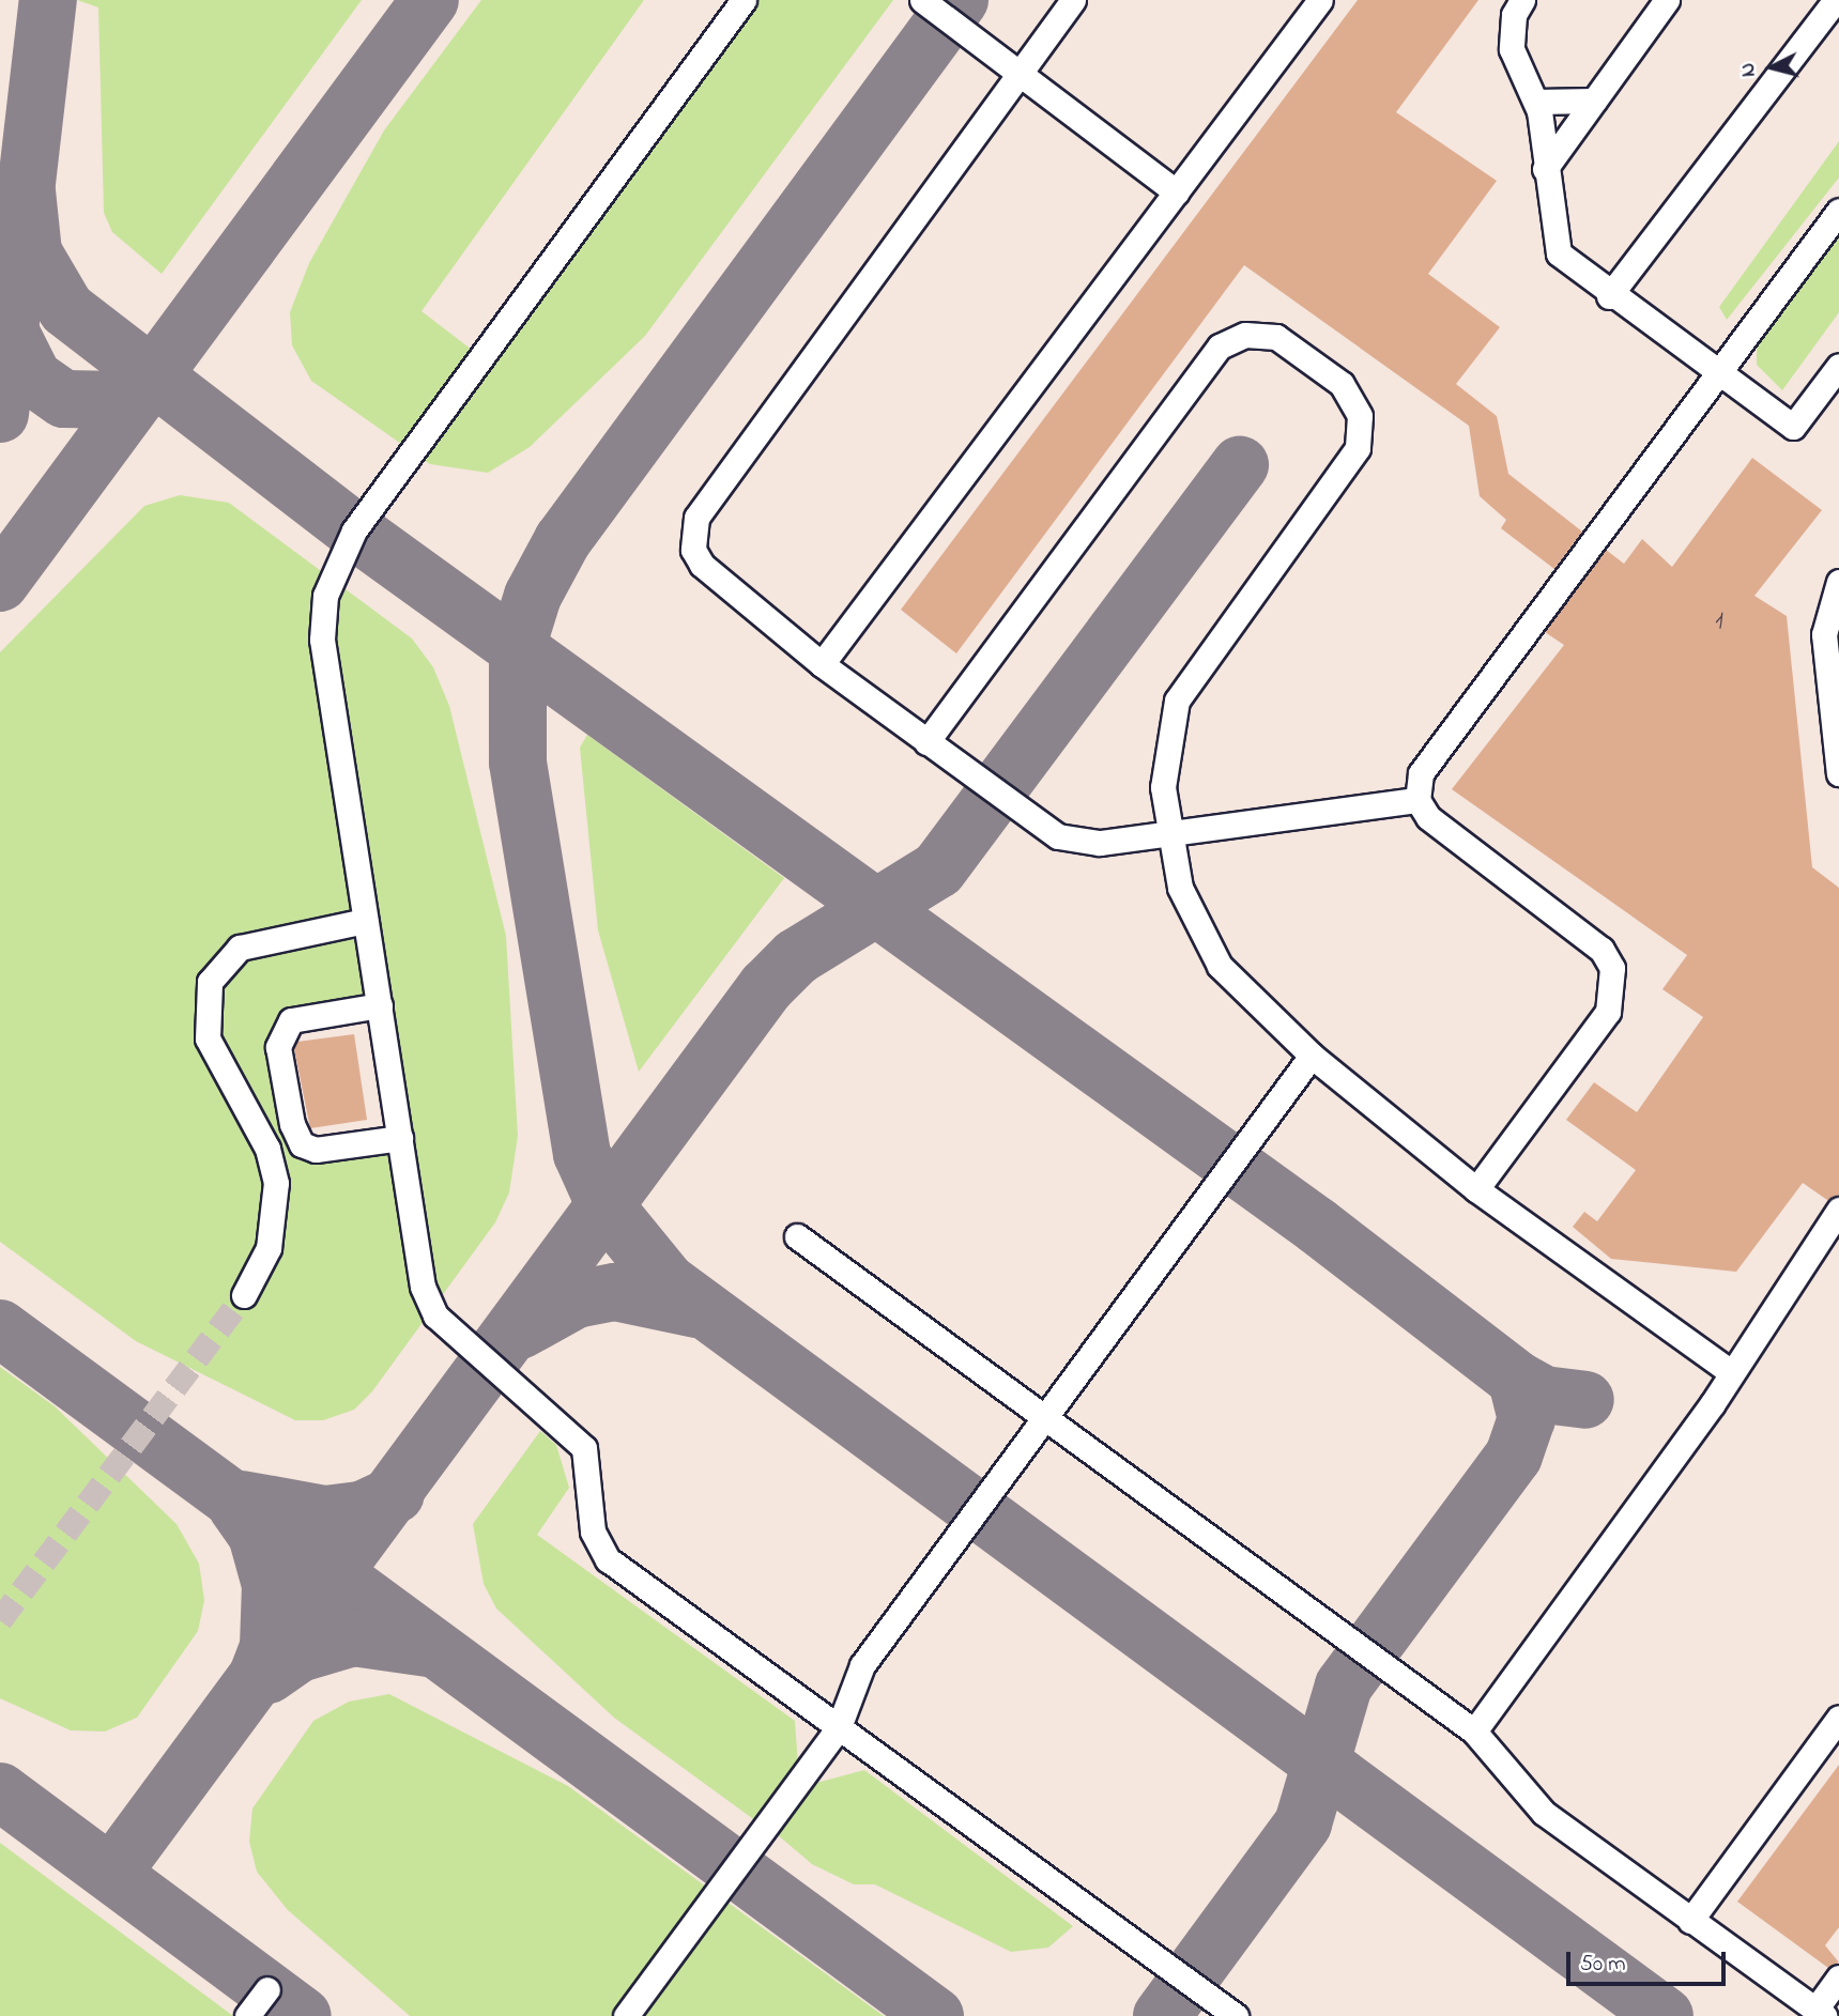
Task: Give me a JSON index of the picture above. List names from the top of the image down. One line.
{"house_numbers":["1"],"scale_bar":"50 m","north":"left"}
